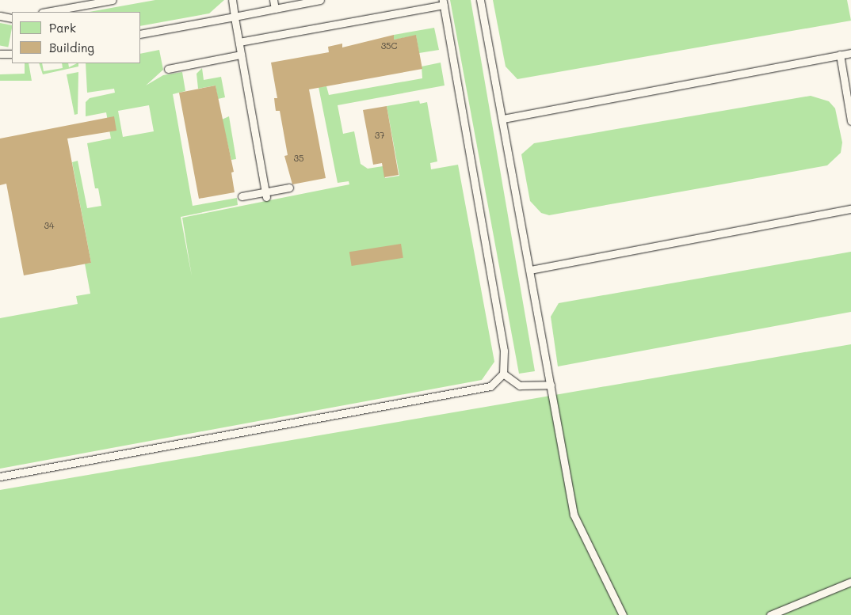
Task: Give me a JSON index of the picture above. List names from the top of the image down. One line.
{"house_numbers":["35C","37","35","34"],"legend":["Park","Building"]}
